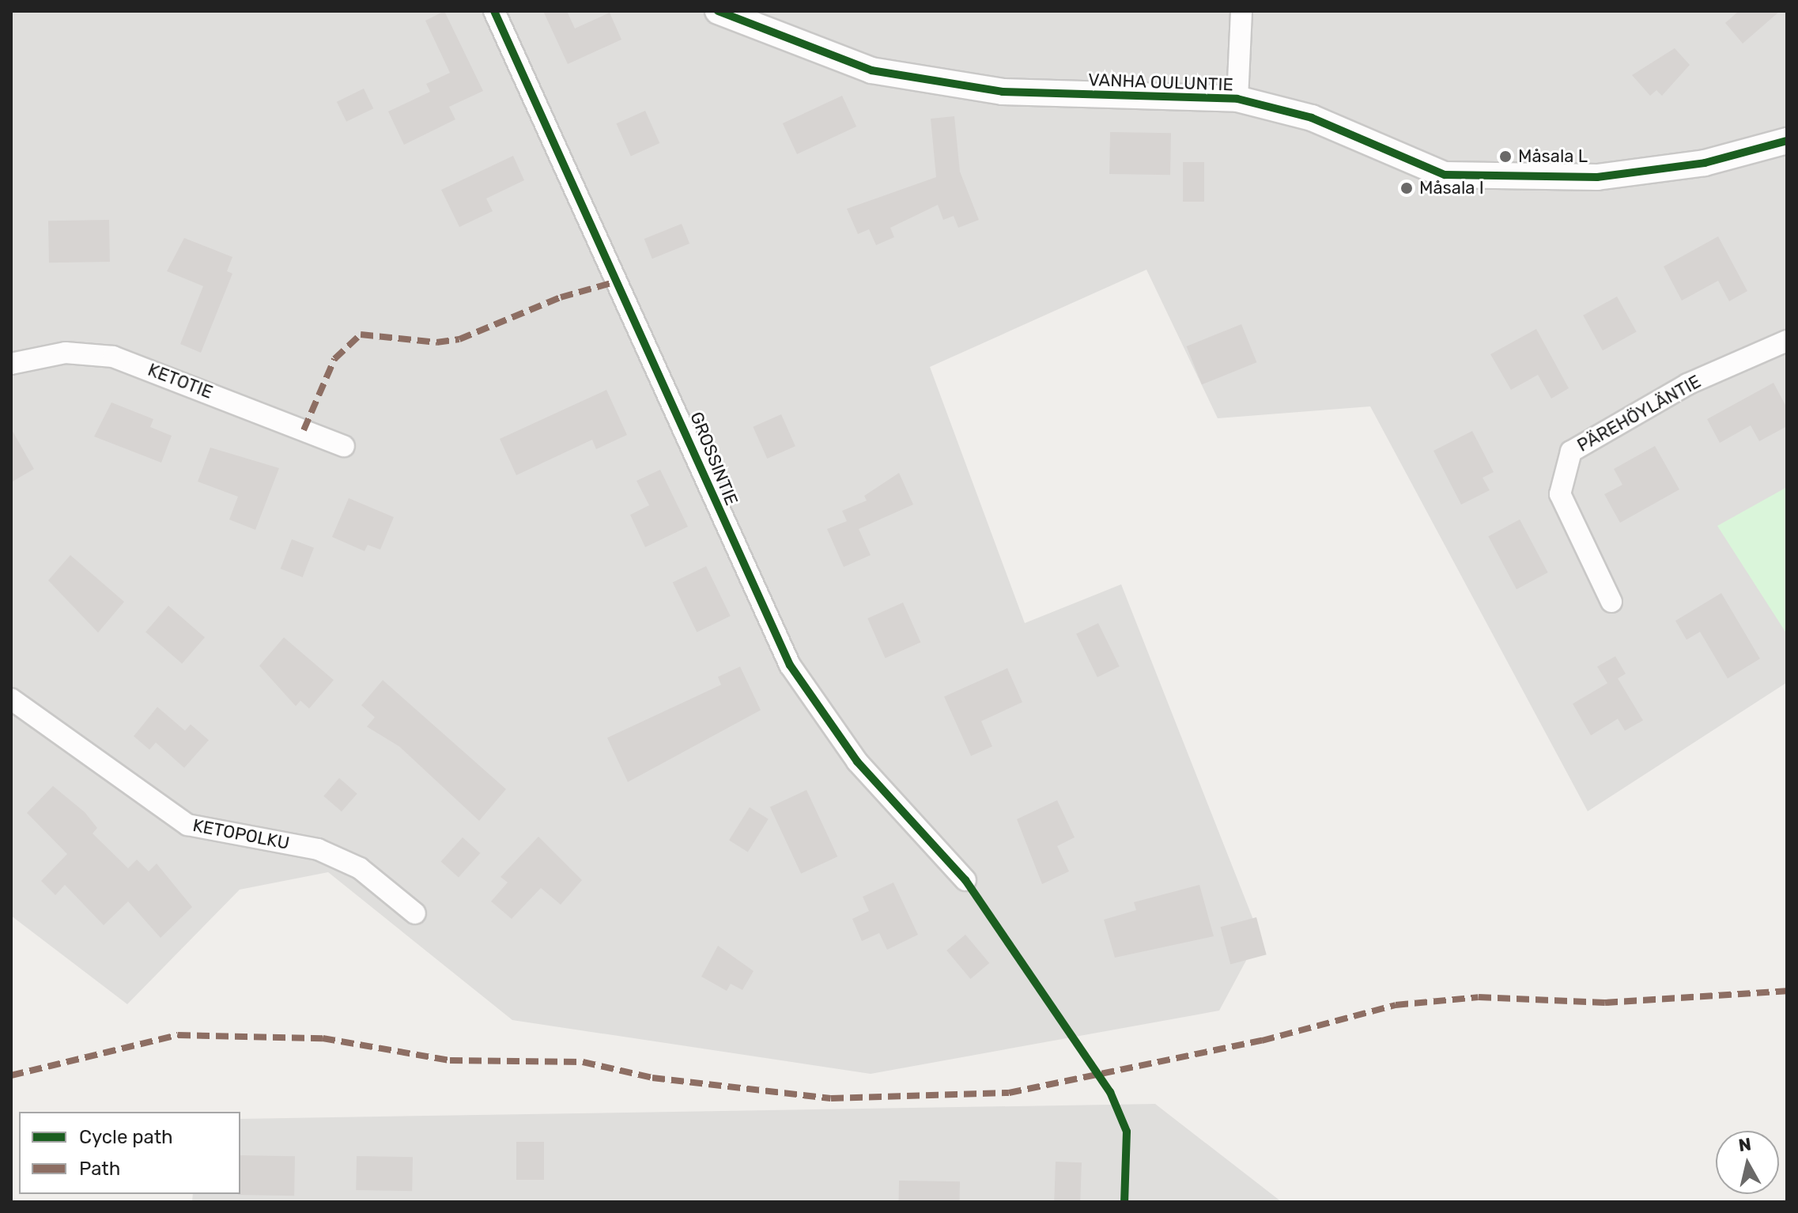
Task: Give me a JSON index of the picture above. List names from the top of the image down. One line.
{"streets":{"street":["VANHA OULUNTIE","KETOTIE","PÄREHÖYLÄNTIE","GROSSINTIE","KETOPOLKU"]},"places":["Måsala L","Måsala I"],"legend":["Cycle path","Path"],"north":"top"}
